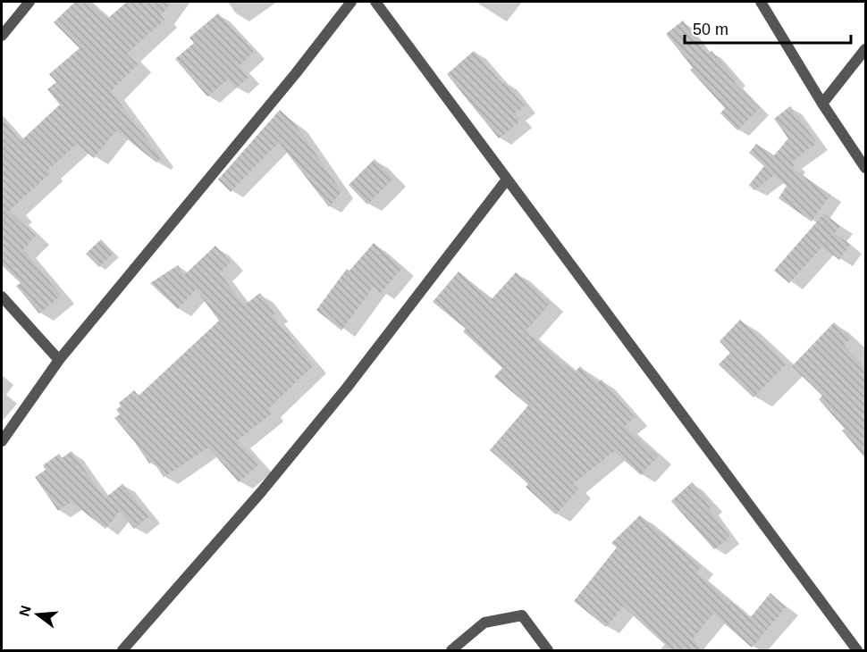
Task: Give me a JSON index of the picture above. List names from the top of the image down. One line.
{"scale_bar":"50 m","north":"left"}
